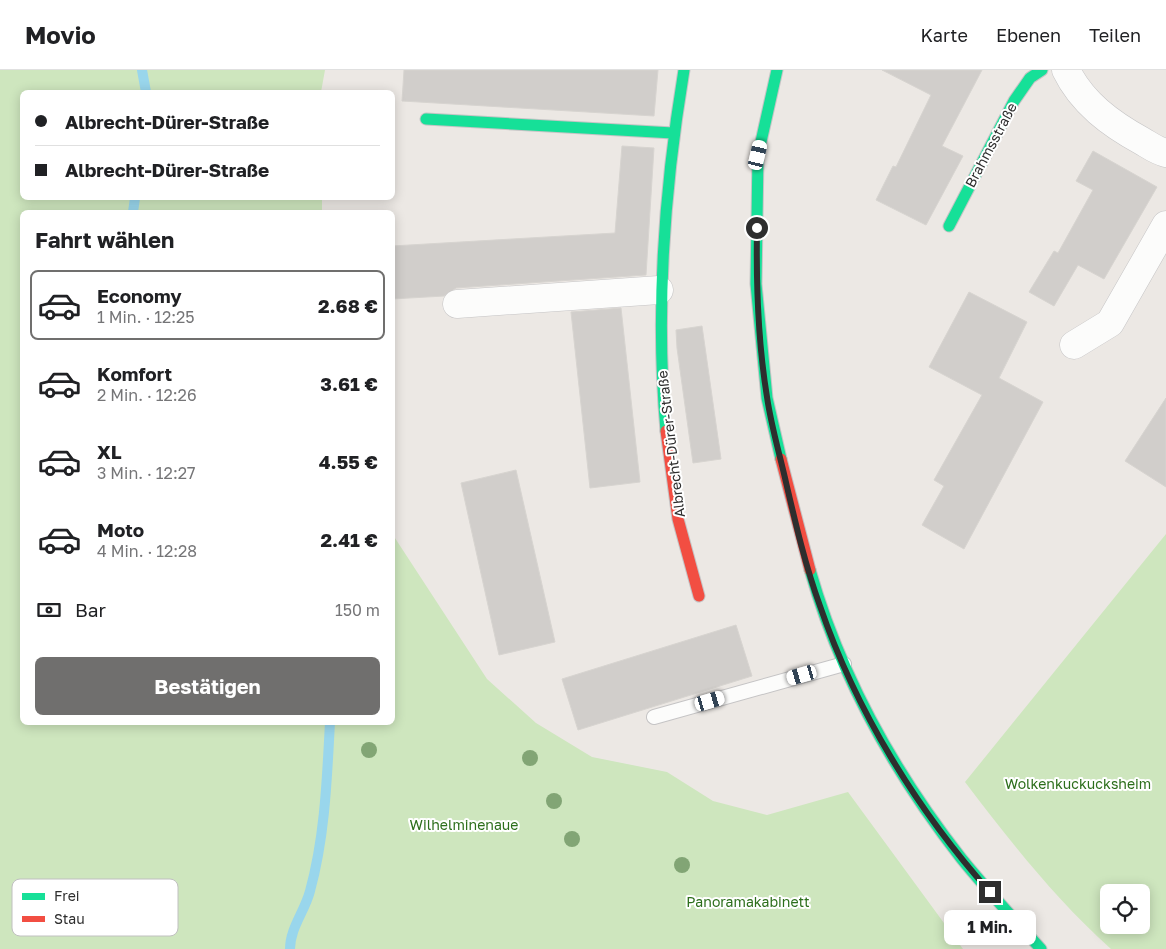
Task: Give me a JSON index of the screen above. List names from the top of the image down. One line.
{"streets":{"street":["Brahmsstraße","Albrecht-Dürer-Straße"]},"parks":["Wolkenkuckucksheim","Wilhelminenaue","Panoramakabinett"],"legend":["Frei","Stau"],"page":{"header":"Movio","nav":["Karte","Ebenen","Teilen"],"banner":["Albrecht-Dürer-Straße","Albrecht-Dürer-Straße"],"heading":"Fahrt wählen","list":[{"name":"Economy","note":"1 Min. · 12:25","value":"2.68 €"},{"name":"Komfort","note":"2 Min. · 12:26","value":"3.61 €"},{"name":"XL","note":"3 Min. · 12:27","value":"4.55 €"},{"name":"Moto","note":"4 Min. · 12:28","value":"2.41 €"}],"pay":["Bar","150 m"],"buttons":"Bestätigen","bubble":"1 Min."}}
